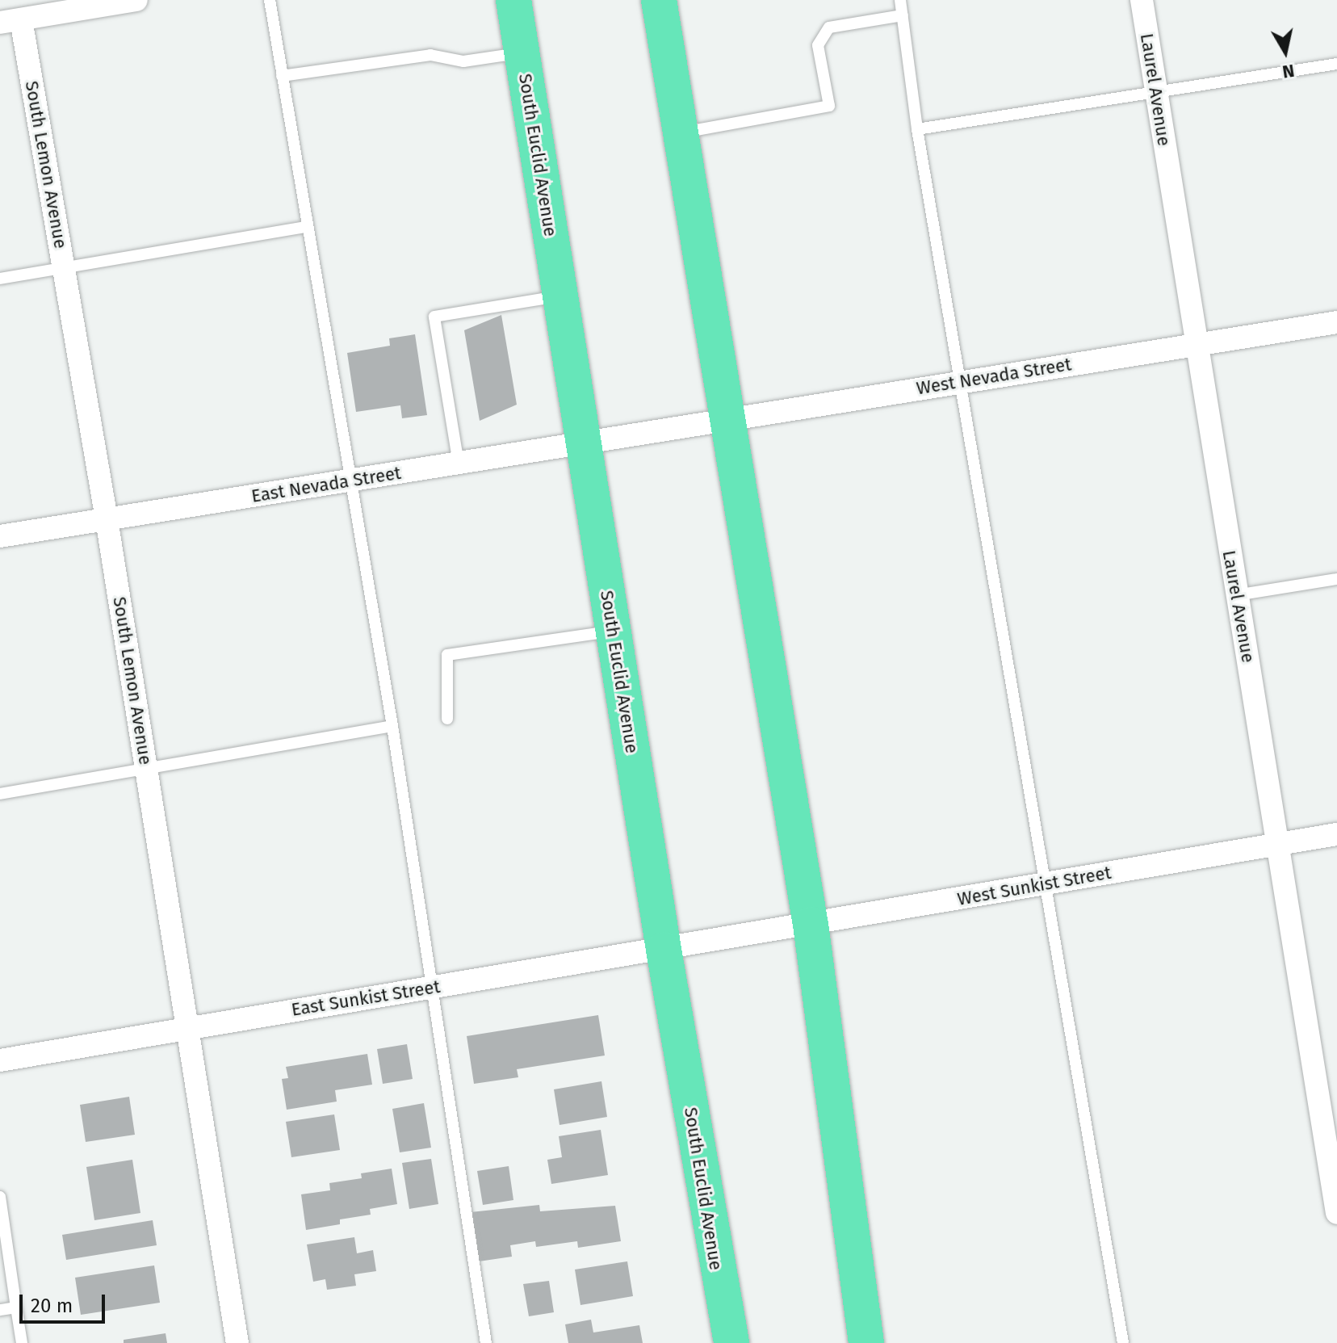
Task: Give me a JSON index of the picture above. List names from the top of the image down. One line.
{"streets":{"main road":["South Euclid Avenue"],"street":["Laurel Avenue","South Lemon Avenue","West Nevada Street","East Nevada Street","West Sunkist Street","East Sunkist Street"]},"crossings":[["Laurel Avenue","West Nevada Street"],["Laurel Avenue","West Sunkist Street"],["South Euclid Avenue","East Nevada Street"],["South Euclid Avenue","East Sunkist Street"],["South Lemon Avenue","East Nevada Street"],["South Lemon Avenue","East Sunkist Street"],["West Nevada Street","East Nevada Street"],["West Sunkist Street","East Sunkist Street"]],"scale_bar":"20 m","north":"bottom"}
